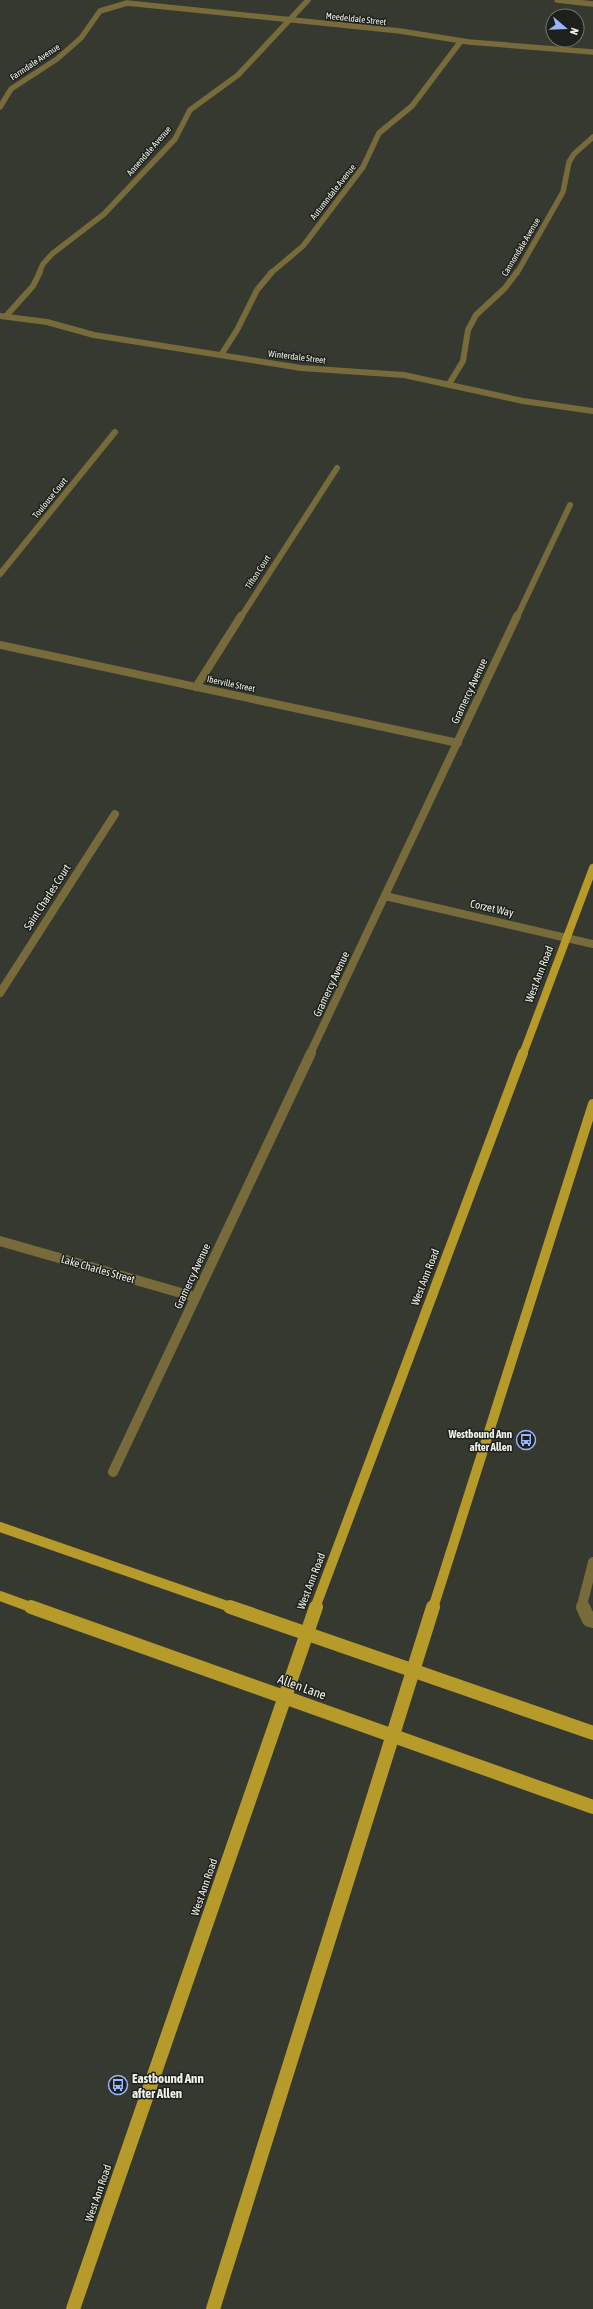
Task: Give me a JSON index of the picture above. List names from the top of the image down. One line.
{"streets":{"main road":["West Ann Road","Allen Lane"],"street":["Meedeldale Street","Farmdale Avenue","Annendale Avenue","Autumndale Avenue","Cannondale Avenue","Winterdale Street","Toulouse Court","Tifton Court","Iberville Street","Gramercy Avenue","Saint Charles Court","Corzet Way","Lake Charles Street"]},"crossings":[["Meedeldale Street","Farmdale Avenue"],["Meedeldale Street","Annendale Avenue"],["Meedeldale Street","Autumndale Avenue"],["Annendale Avenue","Winterdale Street"],["Autumndale Avenue","Winterdale Street"],["Cannondale Avenue","Winterdale Street"],["Tifton Court","Iberville Street"],["Iberville Street","Gramercy Avenue"],["Gramercy Avenue","Corzet Way"],["Gramercy Avenue","Lake Charles Street"],["Corzet Way","West Ann Road"],["West Ann Road","Allen Lane"]],"places":{"bus stop":["Westbound Ann after Allen","Eastbound Ann after Allen"]},"north":"right"}
